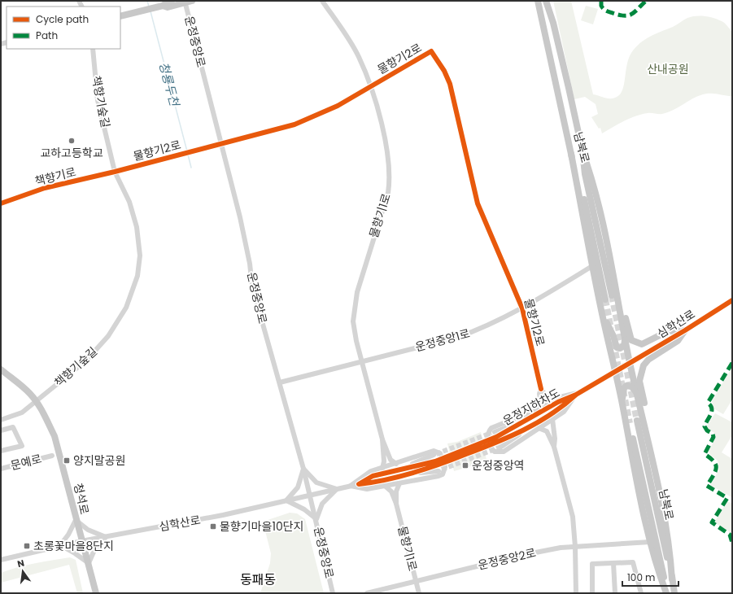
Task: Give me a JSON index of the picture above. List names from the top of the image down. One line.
{"streets":{"main road":["남북로","청석로"],"street":["운정중앙로","물향기2로","책향기숲길","책향기로","물향기1로","심학산로","운정중앙1로","운정지하차도","문예로","운정중앙2로"]},"crossings":[["운정중앙로","물향기2로"],["운정중앙로","심학산로"],["운정중앙로","운정중앙1로"],["물향기2로","책향기숲길"],["물향기2로","책향기로"],["물향기2로","물향기1로"],["물향기2로","운정중앙1로"],["책향기숲길","책향기로"],["책향기숲길","청석로"],["물향기1로","운정중앙1로"],["물향기1로","운정중앙2로"],["심학산로","운정지하차도"],["심학산로","청석로"]],"districts":["동패동"],"water":["청룡두천"],"parks":["산내공원"],"places":{"other":["교하고등학교"],"transit":["양지말공원","운정중앙역","물향기마을10단지","초롱꽃마을8단지"]},"legend":["Cycle path","Path"],"scale_bar":"100 m","north":"top"}
